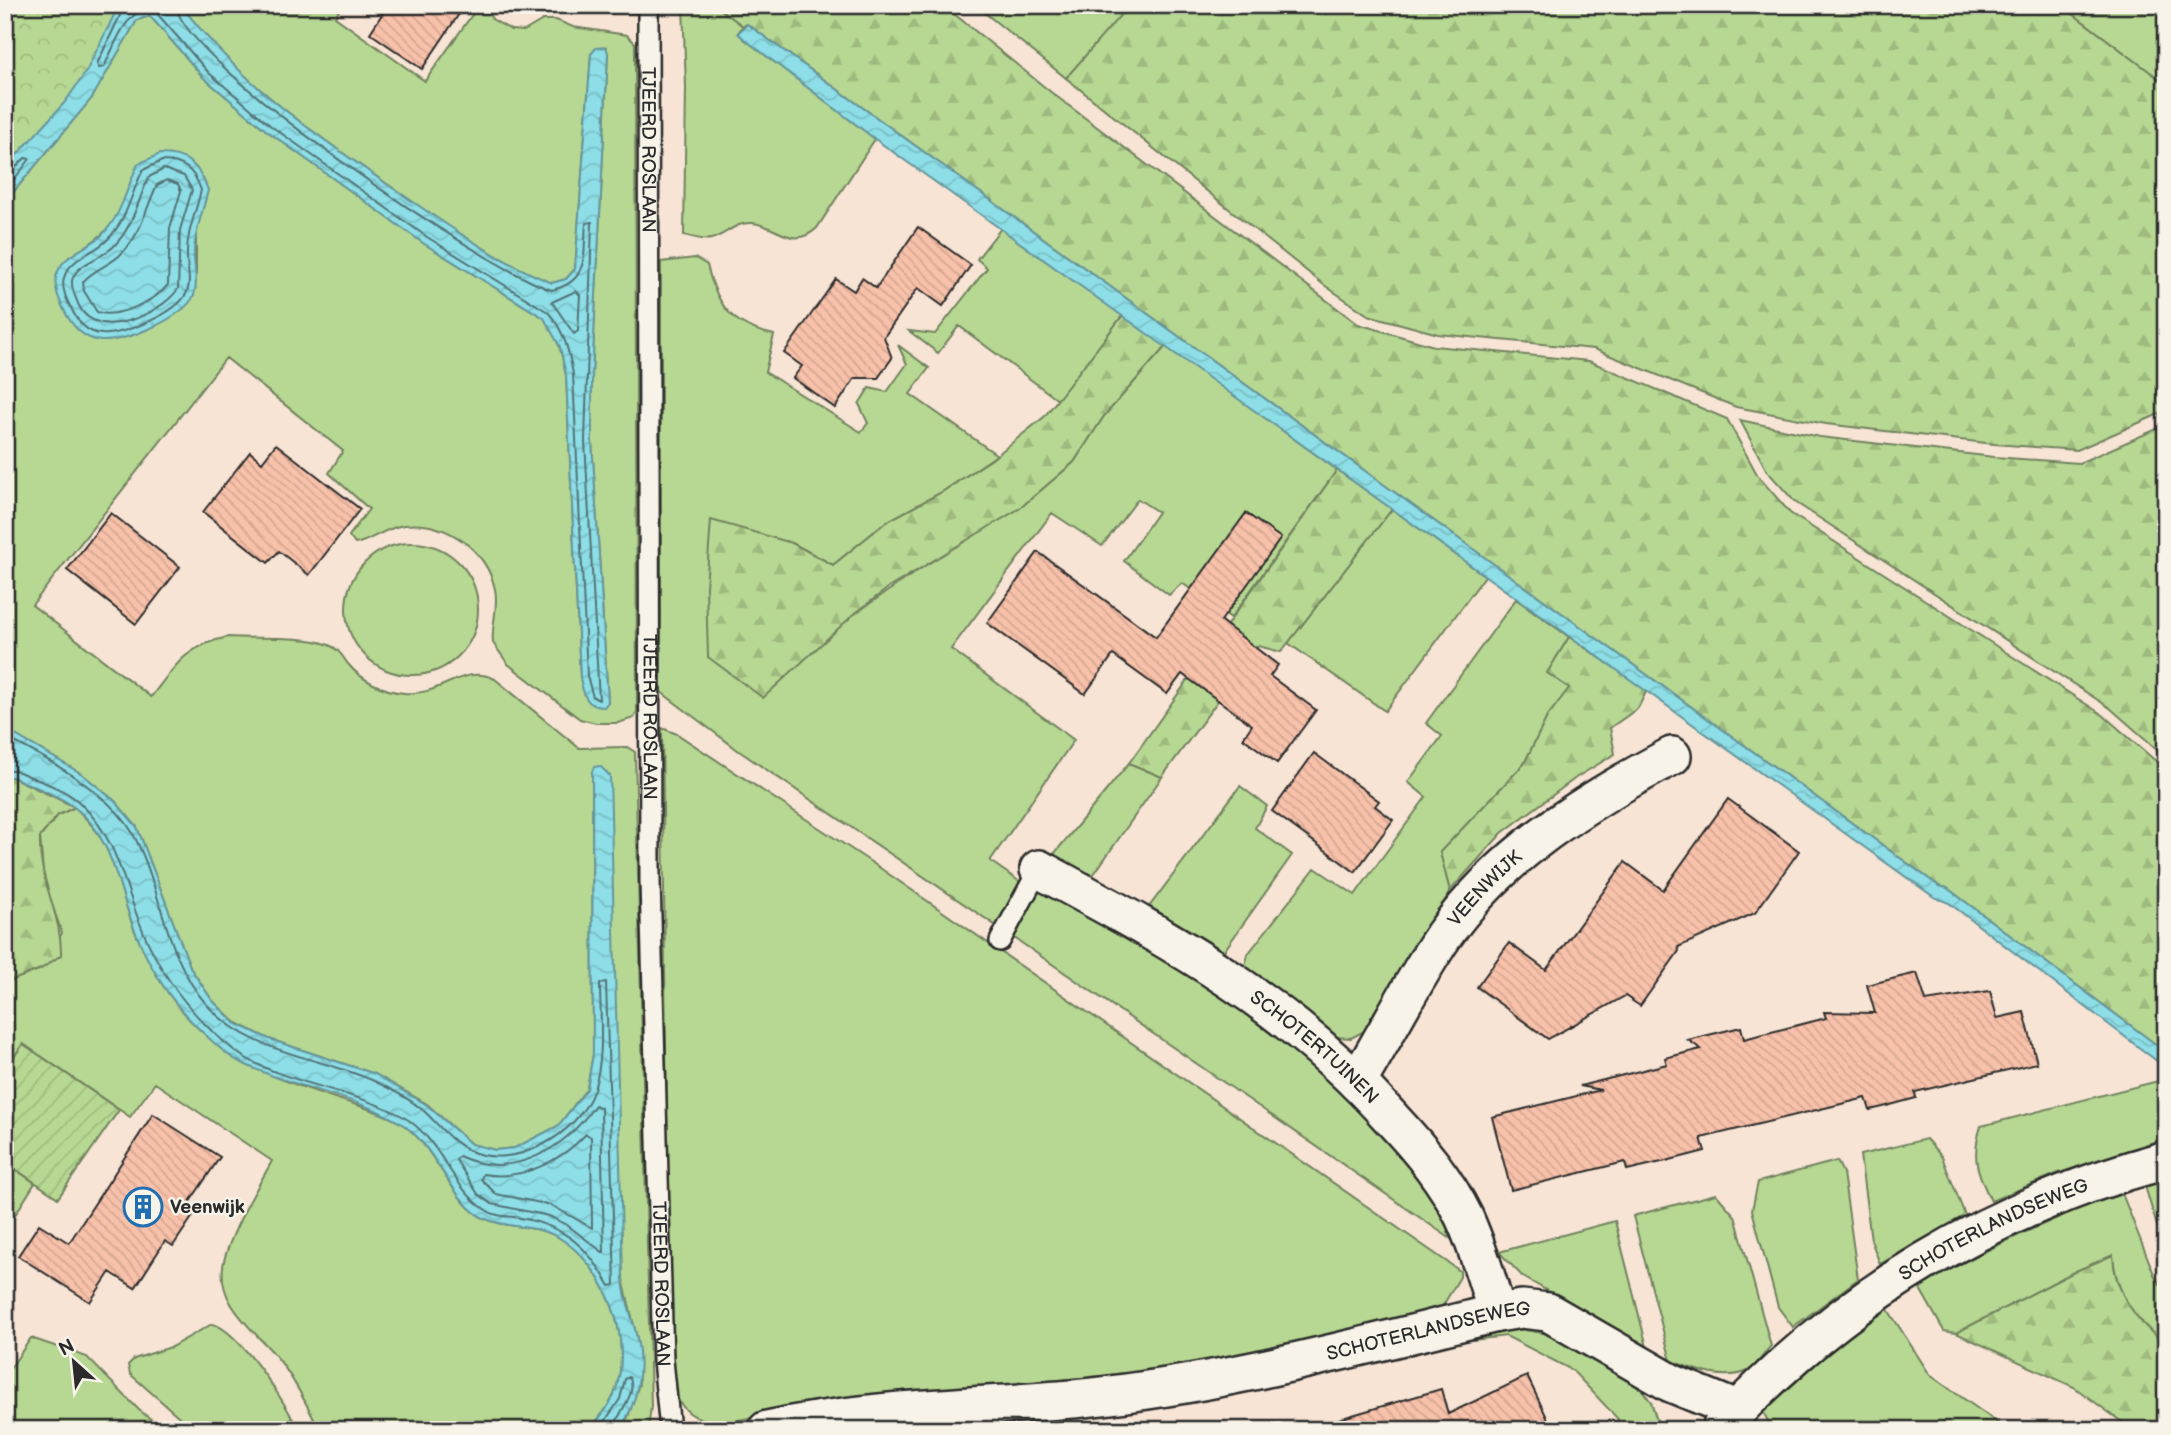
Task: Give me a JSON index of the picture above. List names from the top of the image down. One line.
{"streets":{"street":["VEENWIJK","SCHOTERTUINEN","SCHOTERLANDSEWEG"],"lane":["TJEERD ROSLAAN"]},"crossings":[["VEENWIJK","SCHOTERTUINEN"],["SCHOTERTUINEN","SCHOTERLANDSEWEG"]],"places":{"building":["Veenwijk"]},"north":"top left"}
